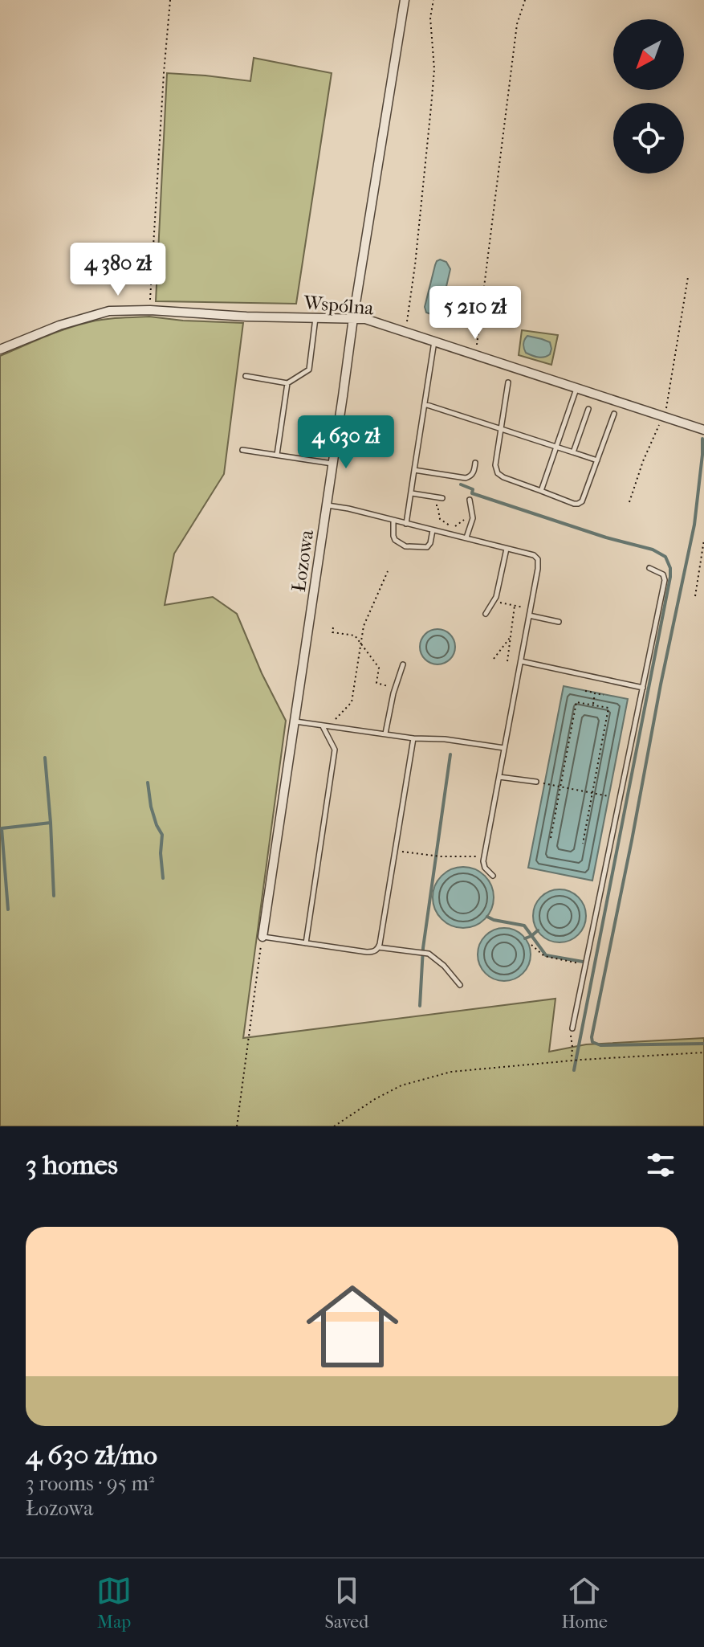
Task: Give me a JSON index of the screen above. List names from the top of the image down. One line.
{"streets":{"street":["Wspólna","Łozowa"]},"crossings":[["Wspólna","Łozowa"]],"north":"bottom left","page":{"price":["4 380 zł","5 210 zł","4 630 zł"],"heading":"3 homes","list":[{"name":"4 630 zł/mo","note":"3 rooms · 95 m² · Łozowa"}],"tabs":["Map","Saved","Home"]}}
